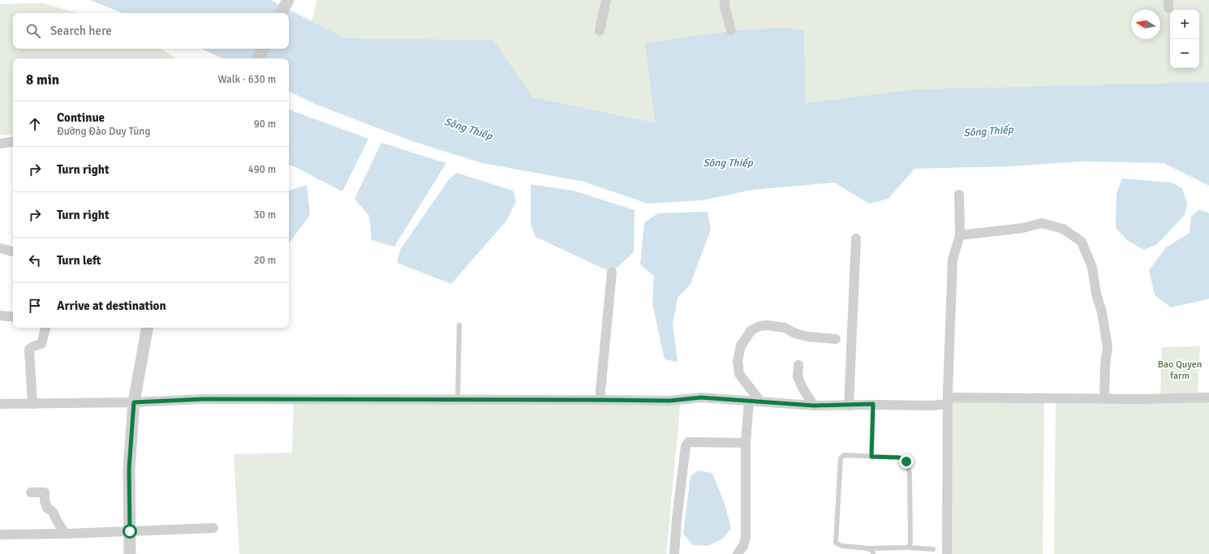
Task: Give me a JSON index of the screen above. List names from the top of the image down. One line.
{"water":["Sông Thiếp"],"parks":["Bao Quyen farm"],"north":"left","page":{"map_buttons":["+","−"],"search":"Search here","heading":["8 min","Walk · 630 m"],"list":[["Continue","Đường Đào Duy Tùng","90 m"],["Turn right","490 m"],["Turn right","30 m"],["Turn left","20 m"],"Arrive at destination"]}}
